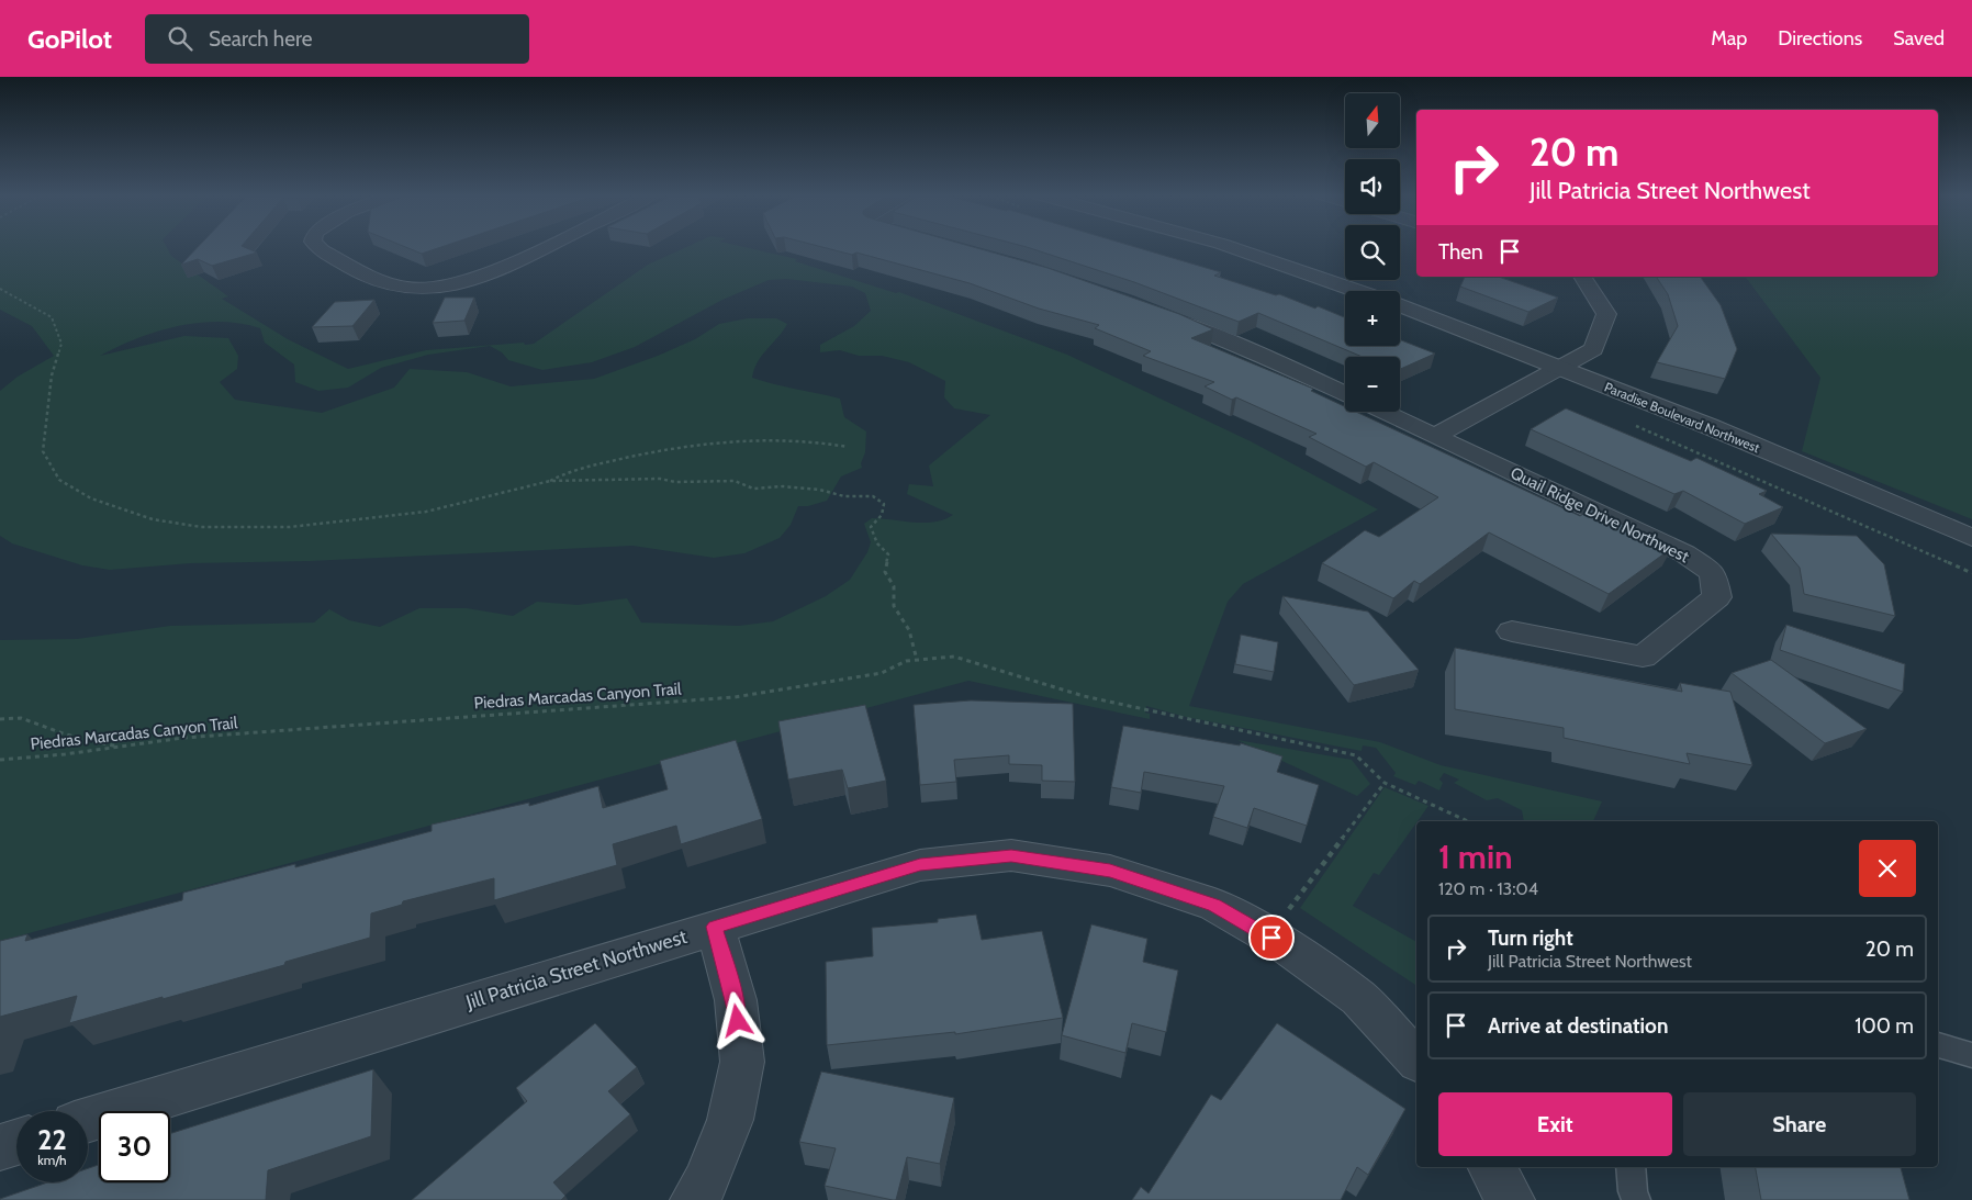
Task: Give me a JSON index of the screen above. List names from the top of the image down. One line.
{"streets":{"street":["Paradise Boulevard Northwest","Quail Ridge Drive Northwest","Jill Patricia Street Northwest"],"path":["Piedras Marcadas Canyon Trail"]},"north":"top","page":{"header":"GoPilot","search":"Search here","nav":["Map","Directions","Saved"],"map_buttons":["+","−"],"turn":["20 m","Jill Patricia Street Northwest"],"then":"Then","heading":["1 min","120 m · 13:04"],"list":[{"name":"Turn right","note":"Jill Patricia Street Northwest","value":"20 m"},{"name":"Arrive at destination","value":"100 m"}],"buttons":["Exit","Share"],"speed":"22 km/h","limit":"30"}}
